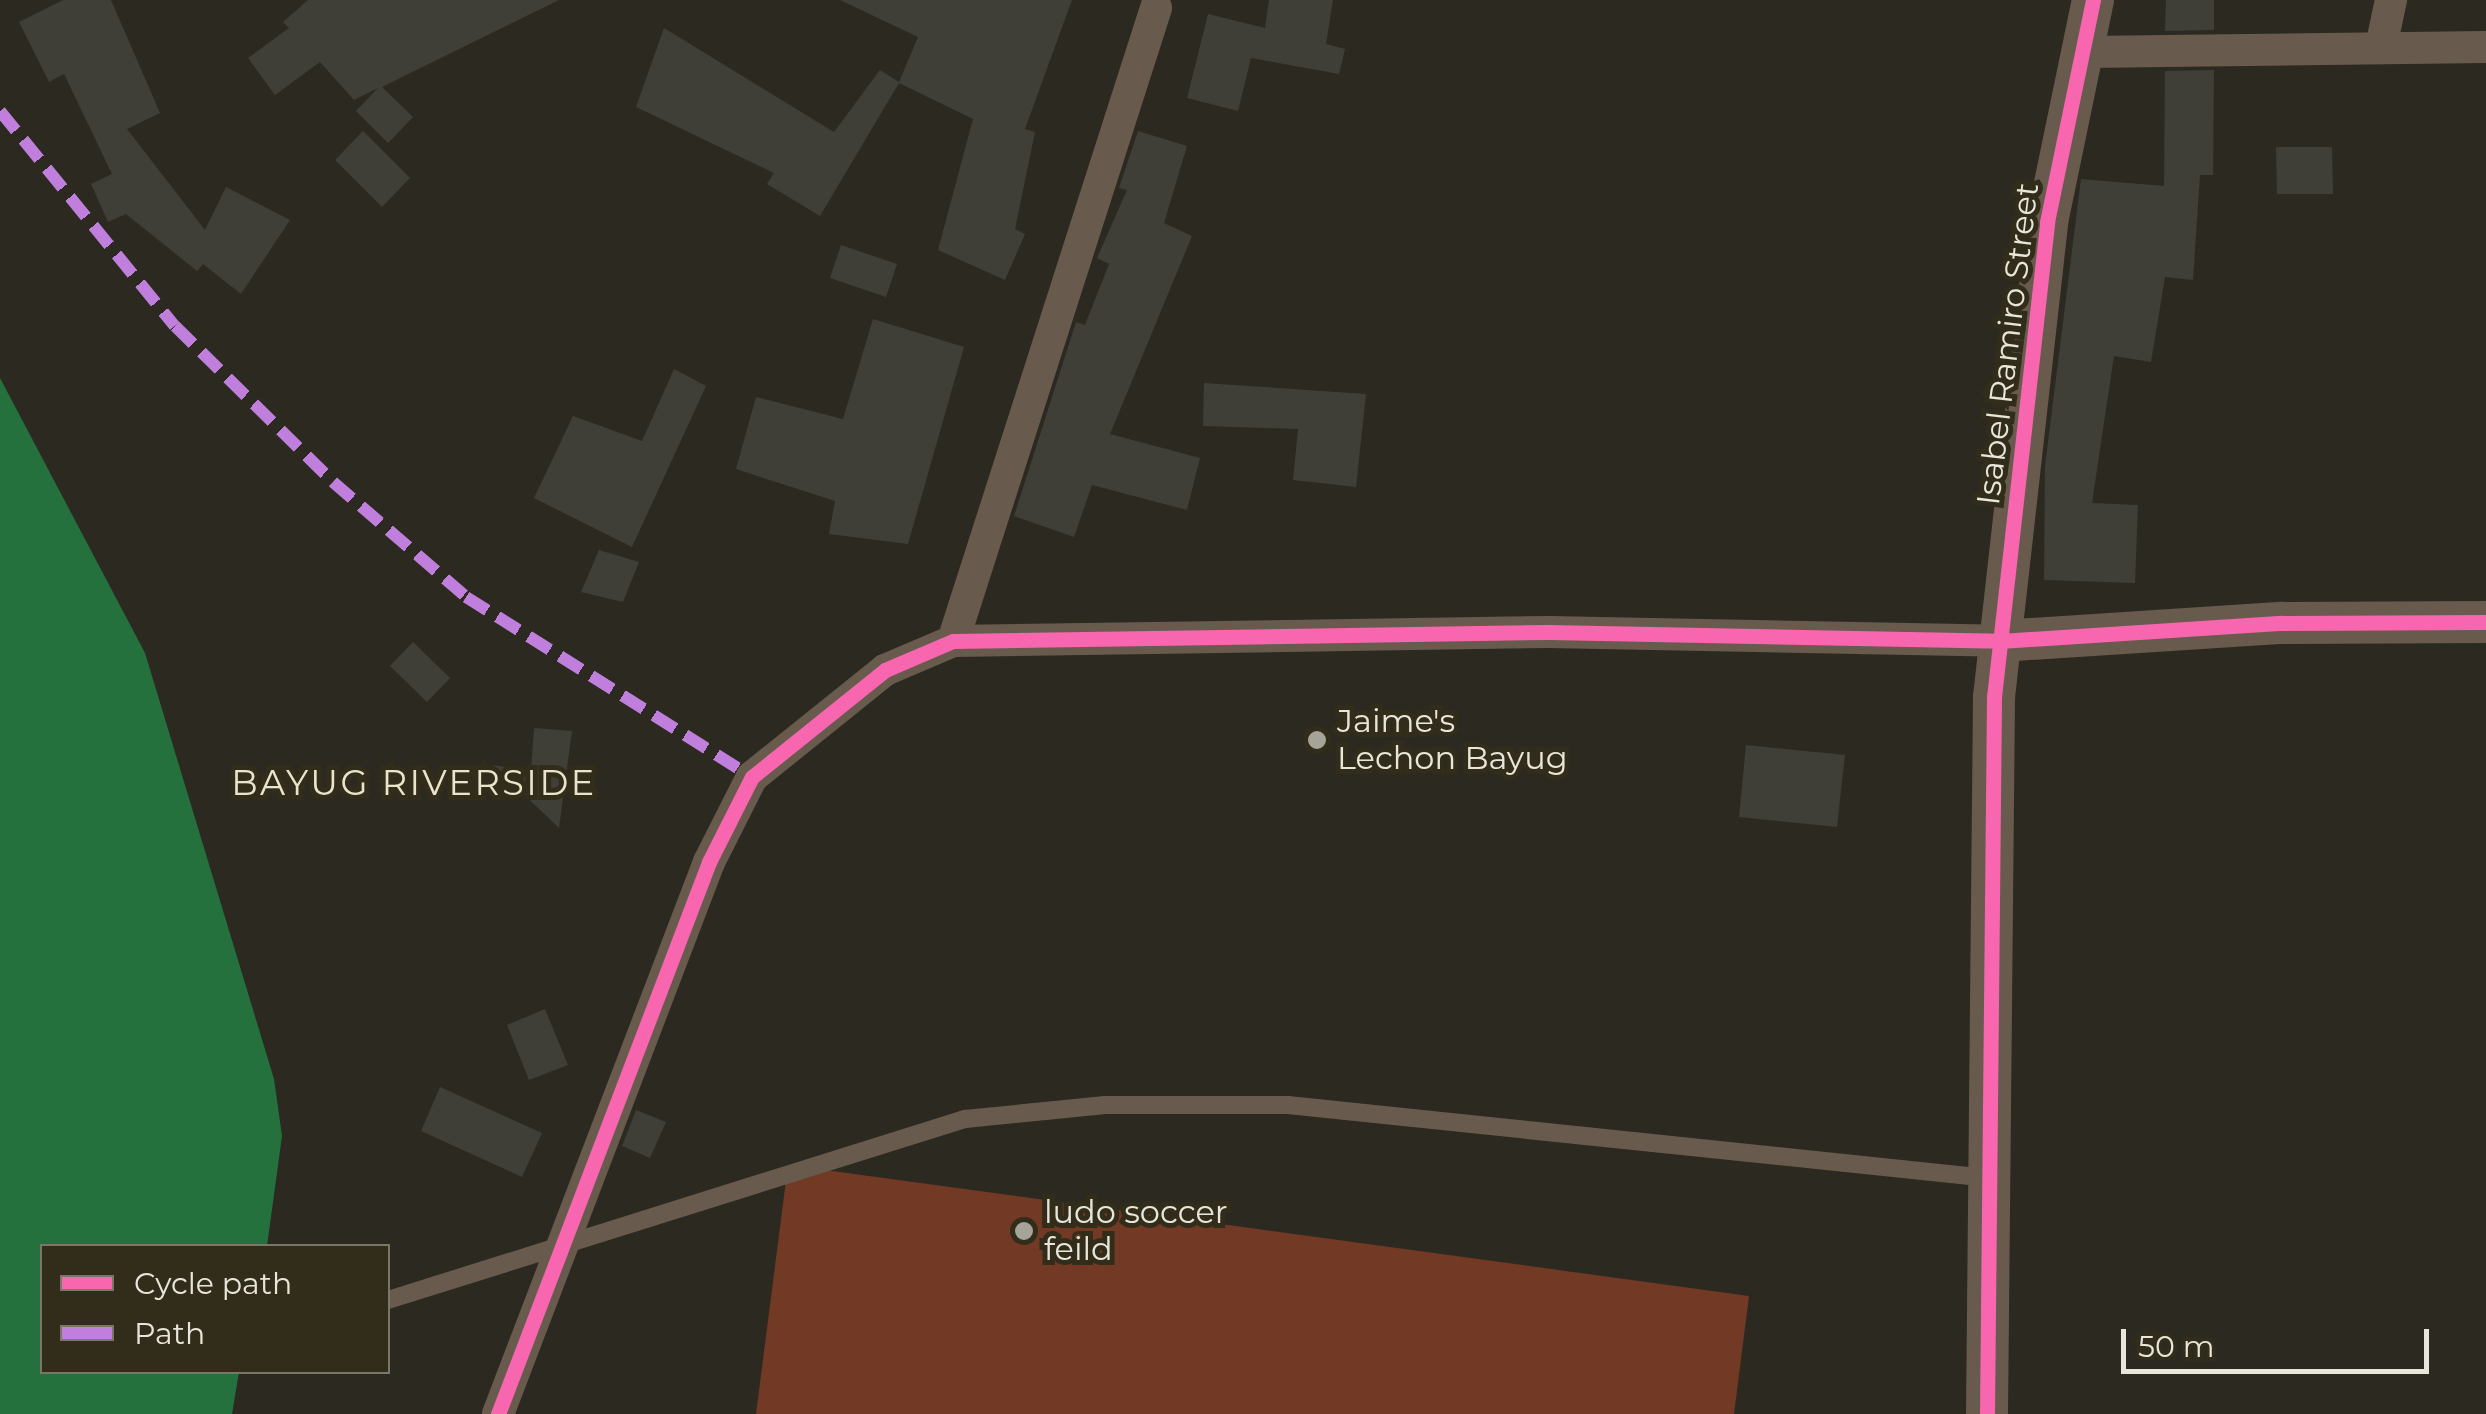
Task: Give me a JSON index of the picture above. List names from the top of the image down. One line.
{"streets":{"street":["Isabel Ramiro Street"]},"districts":["BAYUG RIVERSIDE"],"places":["Jaime's Lechon Bayug","ludo soccer feild"],"legend":["Cycle path","Path"],"scale_bar":"50 m"}
